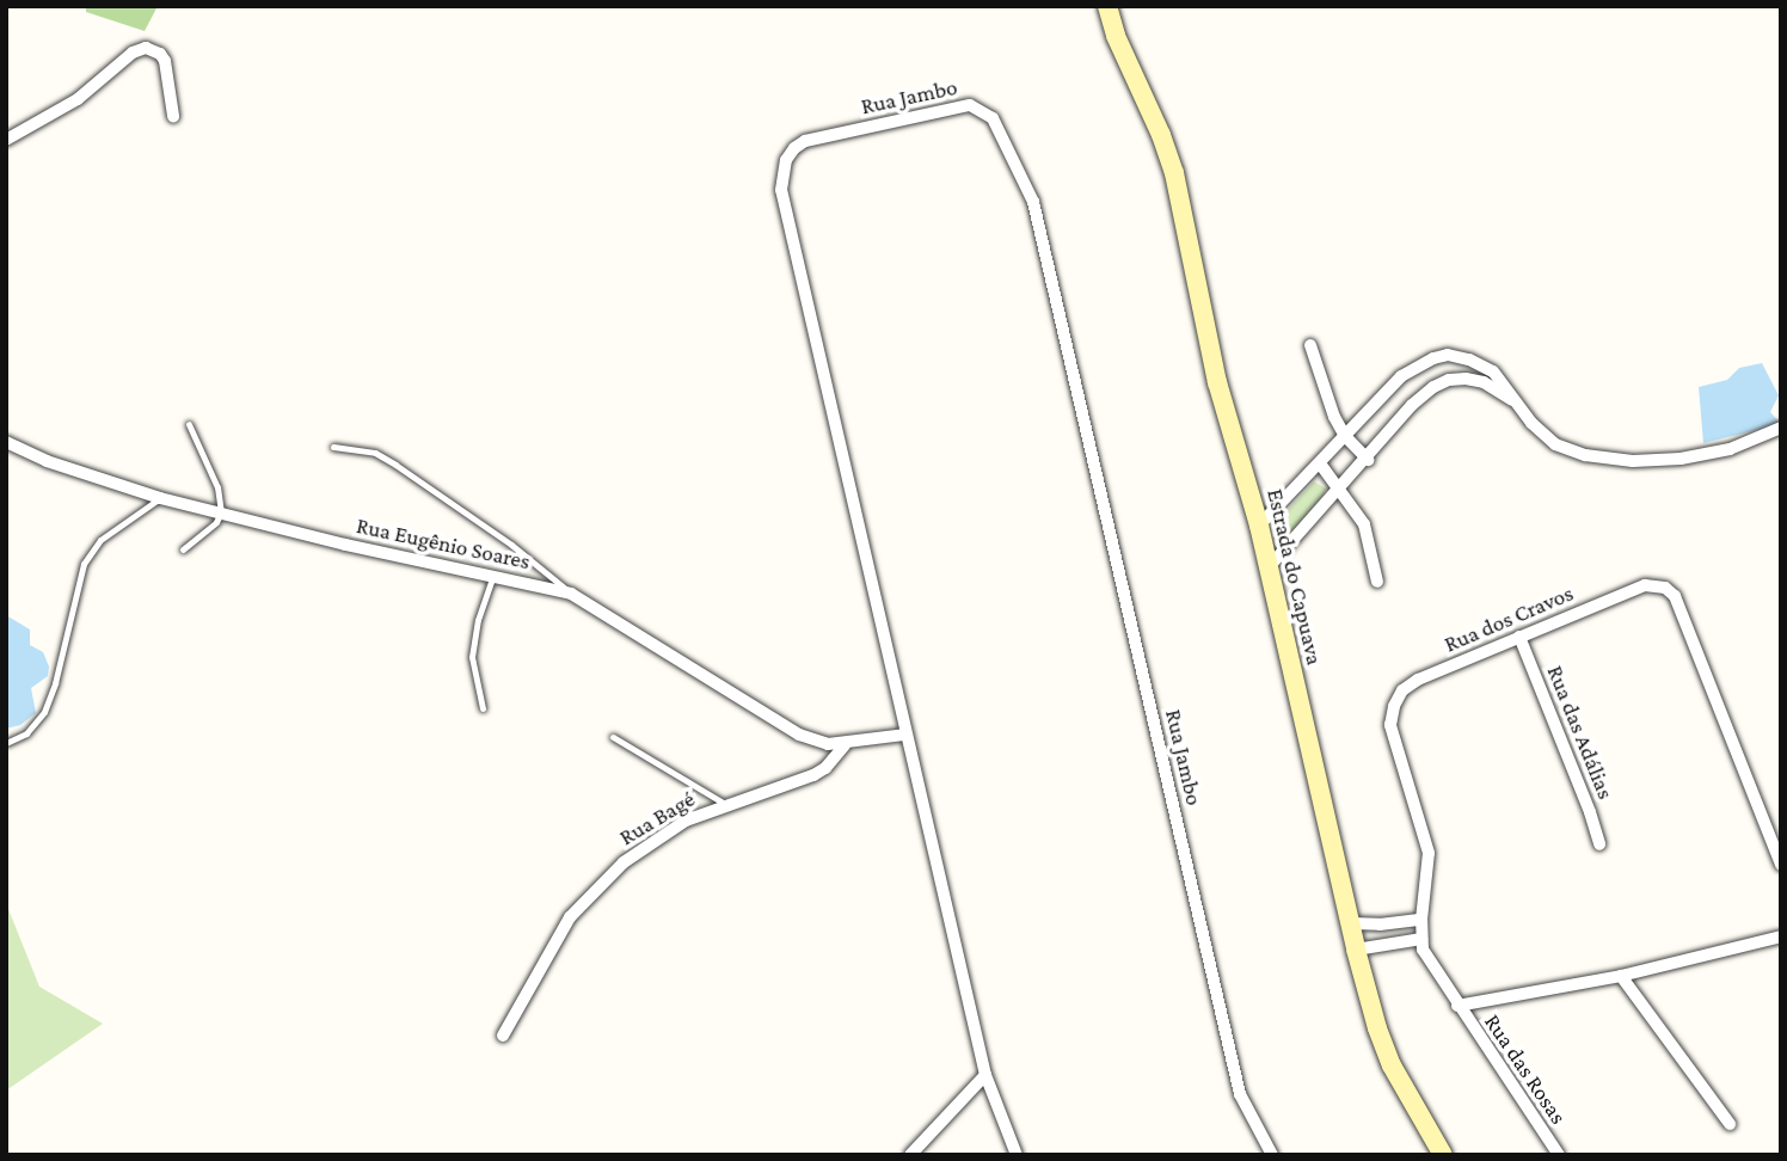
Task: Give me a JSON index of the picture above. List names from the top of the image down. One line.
{"streets":{"main road":["Estrada do Capuava"],"street":["Rua Jambo","Rua Eugênio Soares","Rua dos Cravos","Rua das Adálias","Rua Bagé","Rua das Rosas"]},"crossings":[["Rua Eugênio Soares","Rua Bagé"],["Rua dos Cravos","Rua das Adálias"],["Rua dos Cravos","Rua das Rosas"]]}
